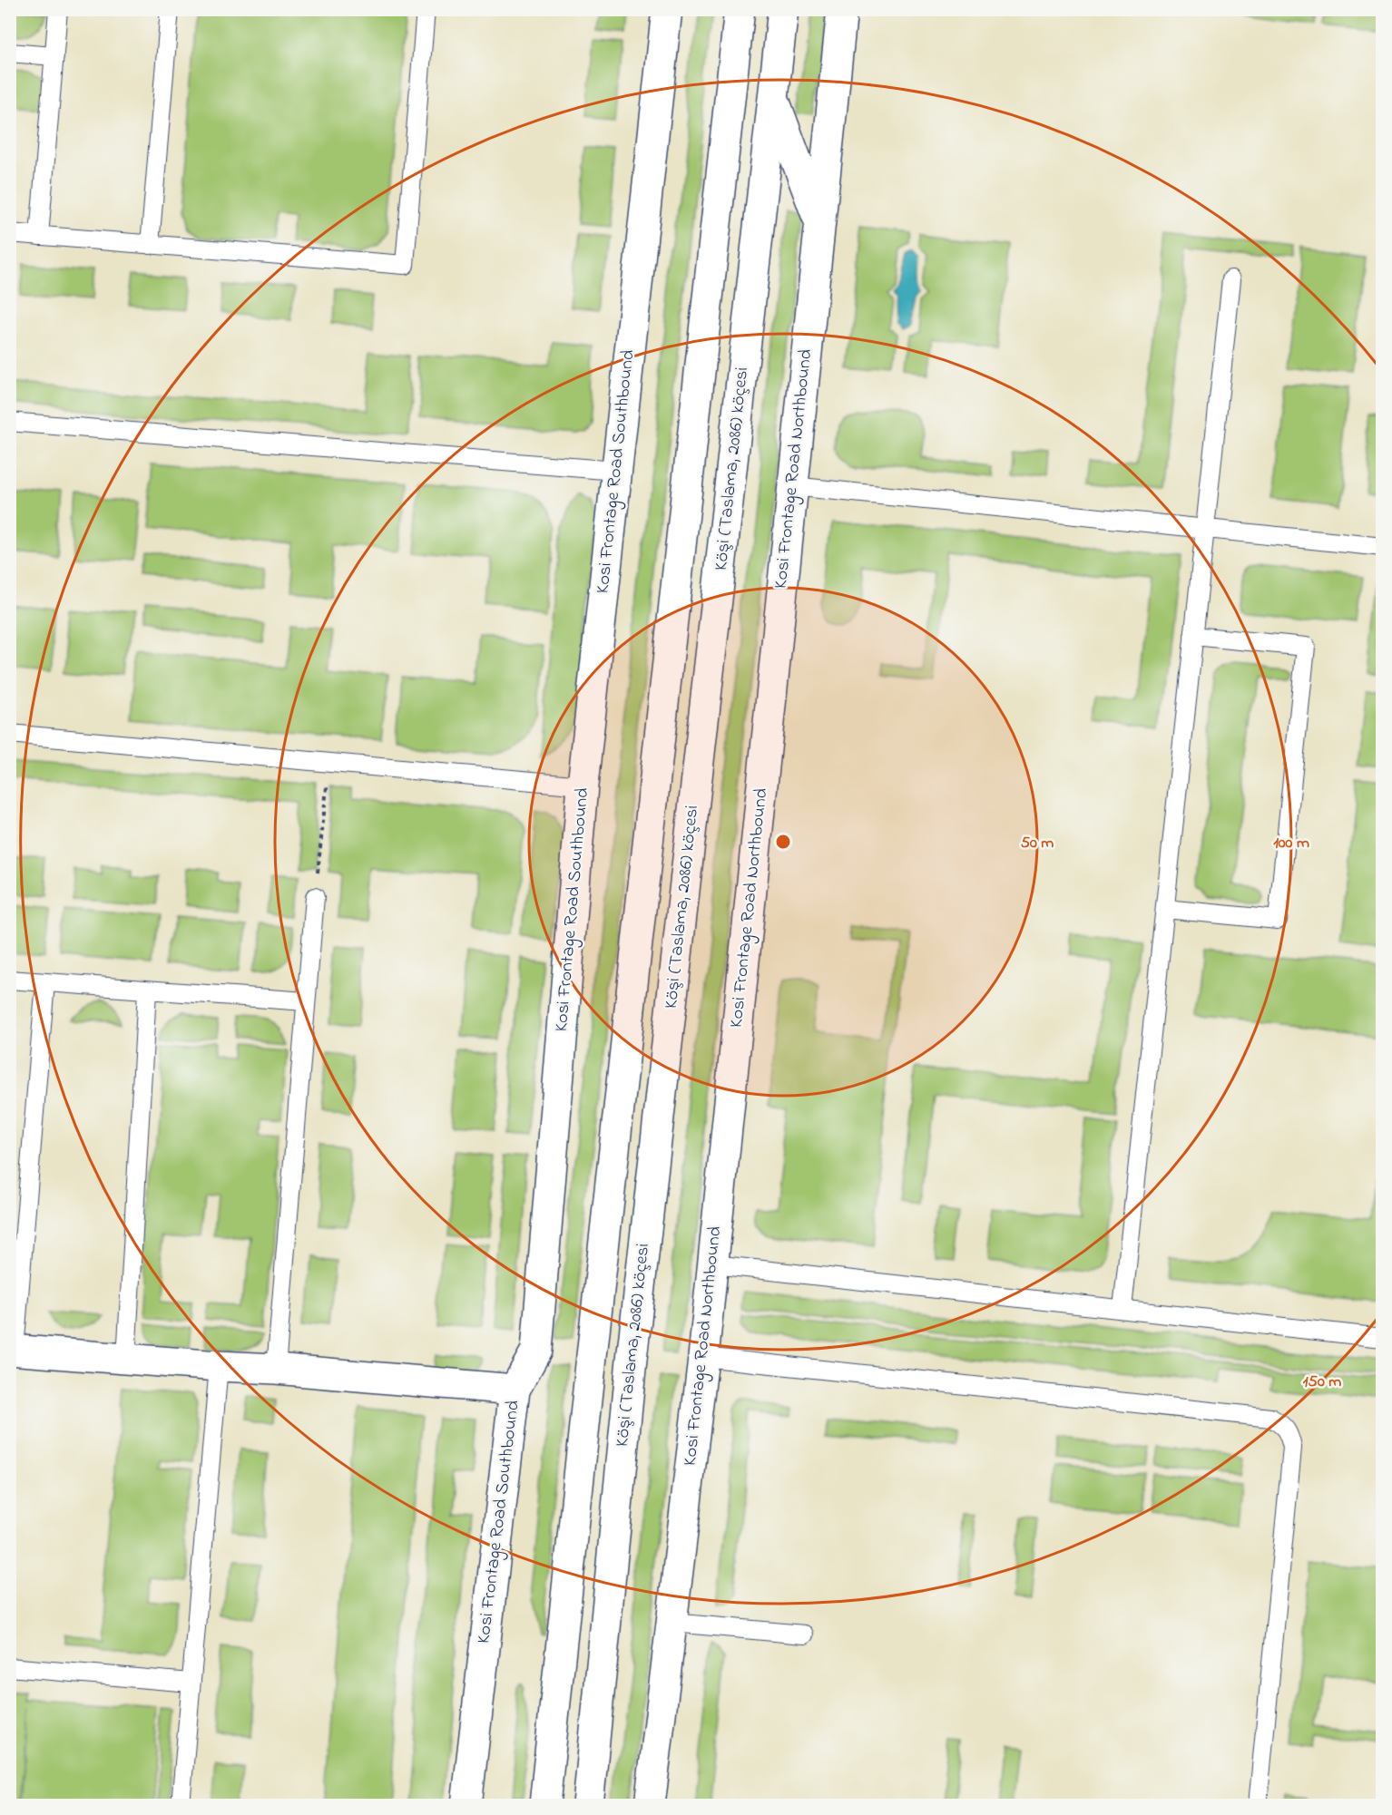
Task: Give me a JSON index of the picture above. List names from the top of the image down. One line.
{"streets":{"street":["Köşi (Taslama, 2086) köçesi","Kosi Frontage Road Northbound","Kosi Frontage Road Southbound"]},"rings":["50 m","100 m","150 m"]}
